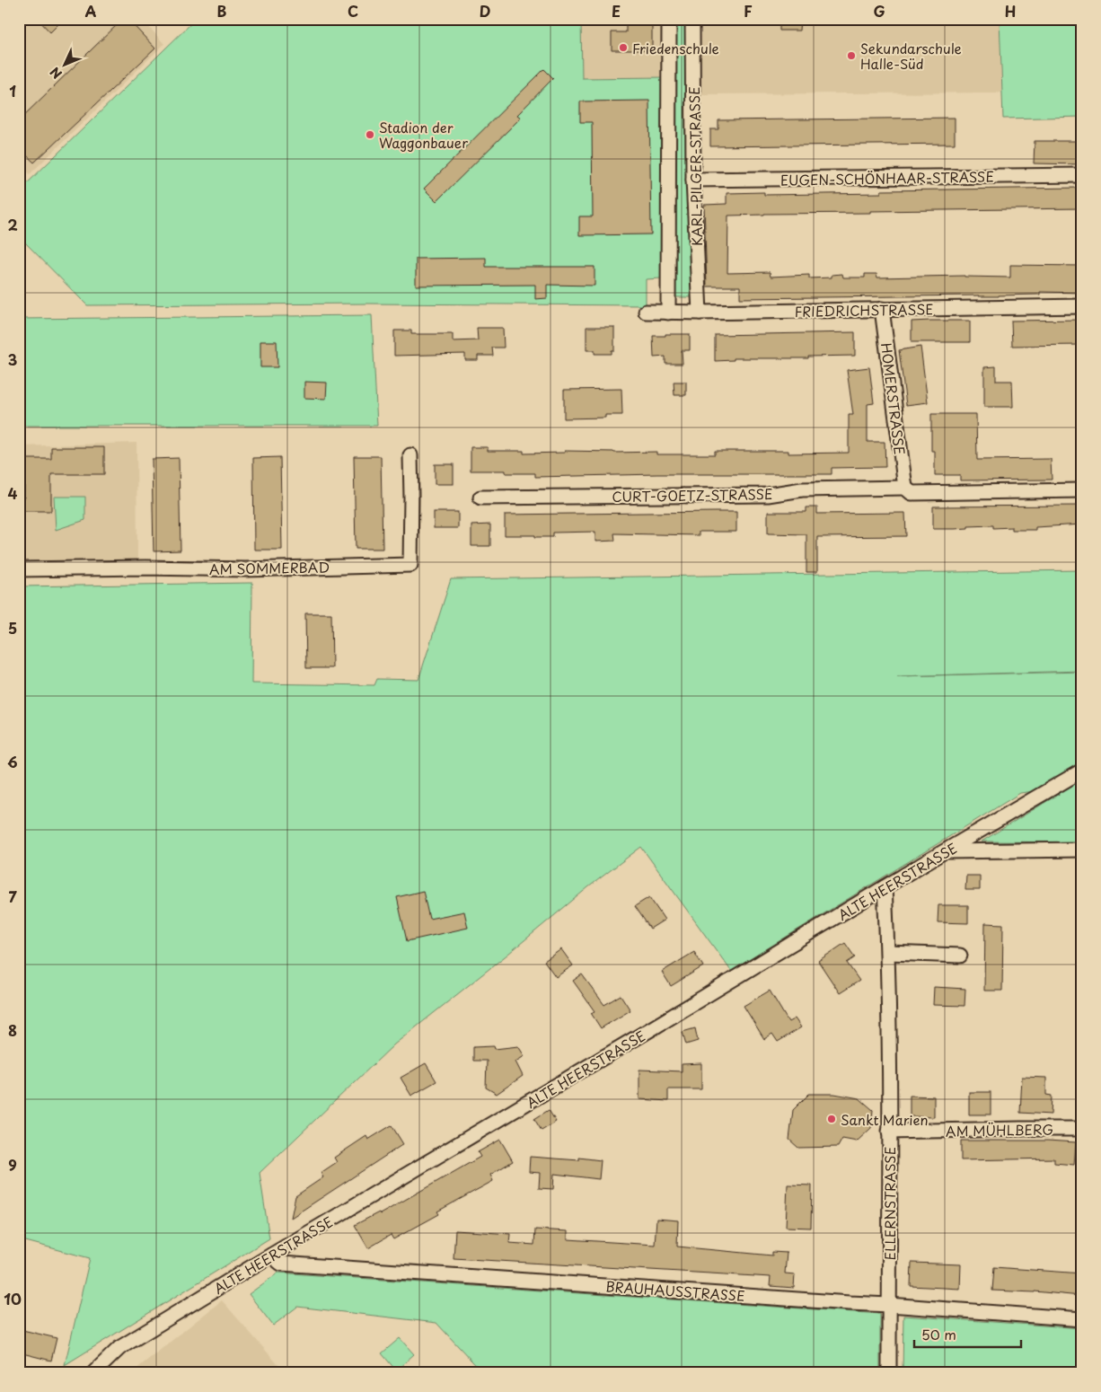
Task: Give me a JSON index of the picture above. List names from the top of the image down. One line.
{"streets":{"street":["KARL-PILGER-STRASSE","EUGEN-SCHÖNHAAR-STRASSE","FRIEDRICHSTRASSE","HOMERSTRASSE","CURT-GOETZ-STRASSE","AM SOMMERBAD","ALTE HEERSTRASSE","AM MÜHLBERG","ELLERNSTRASSE","BRAUHAUSSTRASSE"]},"crossings":[["KARL-PILGER-STRASSE","EUGEN-SCHÖNHAAR-STRASSE"],["KARL-PILGER-STRASSE","FRIEDRICHSTRASSE"],["FRIEDRICHSTRASSE","HOMERSTRASSE"],["HOMERSTRASSE","CURT-GOETZ-STRASSE"],["ALTE HEERSTRASSE","ELLERNSTRASSE"],["ALTE HEERSTRASSE","BRAUHAUSSTRASSE"],["AM MÜHLBERG","ELLERNSTRASSE"],["ELLERNSTRASSE","BRAUHAUSSTRASSE"]],"places":["Friedenschule","Sekundarschule Halle-Süd","Stadion der Waggonbauer","Sankt Marien"],"scale_bar":"50 m","north":"bottom left","grid":{"columns":["A","B","C","D","E","F","G","H"],"rows":["1","2","3","4","5","6","7","8","9","10"]}}
